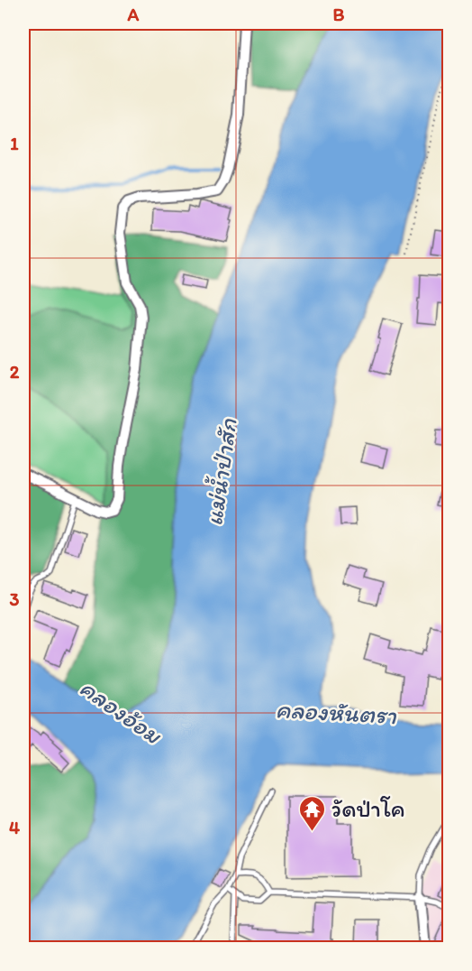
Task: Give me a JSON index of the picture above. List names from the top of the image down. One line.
{"water":["แม่น้ำป่าสัก","คลองอ้อม","คลองหันตรา"],"places":{"temple":["วัดป่าโค"]},"grid":{"columns":["A","B"],"rows":["1","2","3","4"]}}
